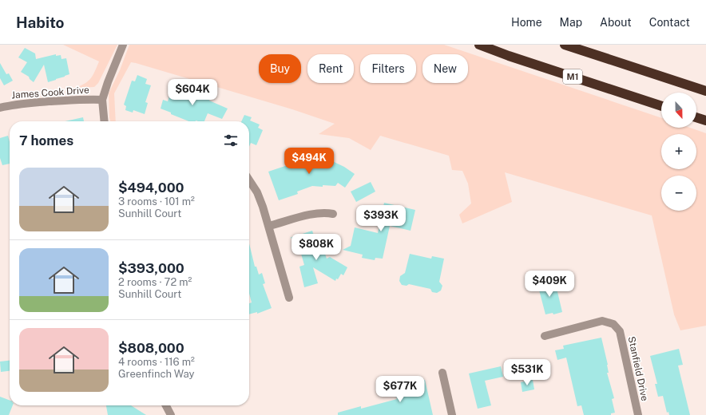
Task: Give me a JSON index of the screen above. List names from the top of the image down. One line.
{"streets":{"highway":["M1"],"street":["James Cook Drive","Stanfield Drive"]},"north":"bottom","page":{"header":"Habito","nav":["Home","Map","About","Contact"],"chip":["Buy","Rent","Filters","New"],"price":["$604K","$494K","$393K","$808K","$409K","$531K","$677K"],"map_buttons":["+","−"],"heading":"7 homes","list":[{"name":"$494,000","note":"3 rooms · 101 m² · Sunhill Court"},{"name":"$393,000","note":"2 rooms · 72 m² · Sunhill Court"},{"name":"$808,000","note":"4 rooms · 116 m² · Greenfinch Way"}]}}
